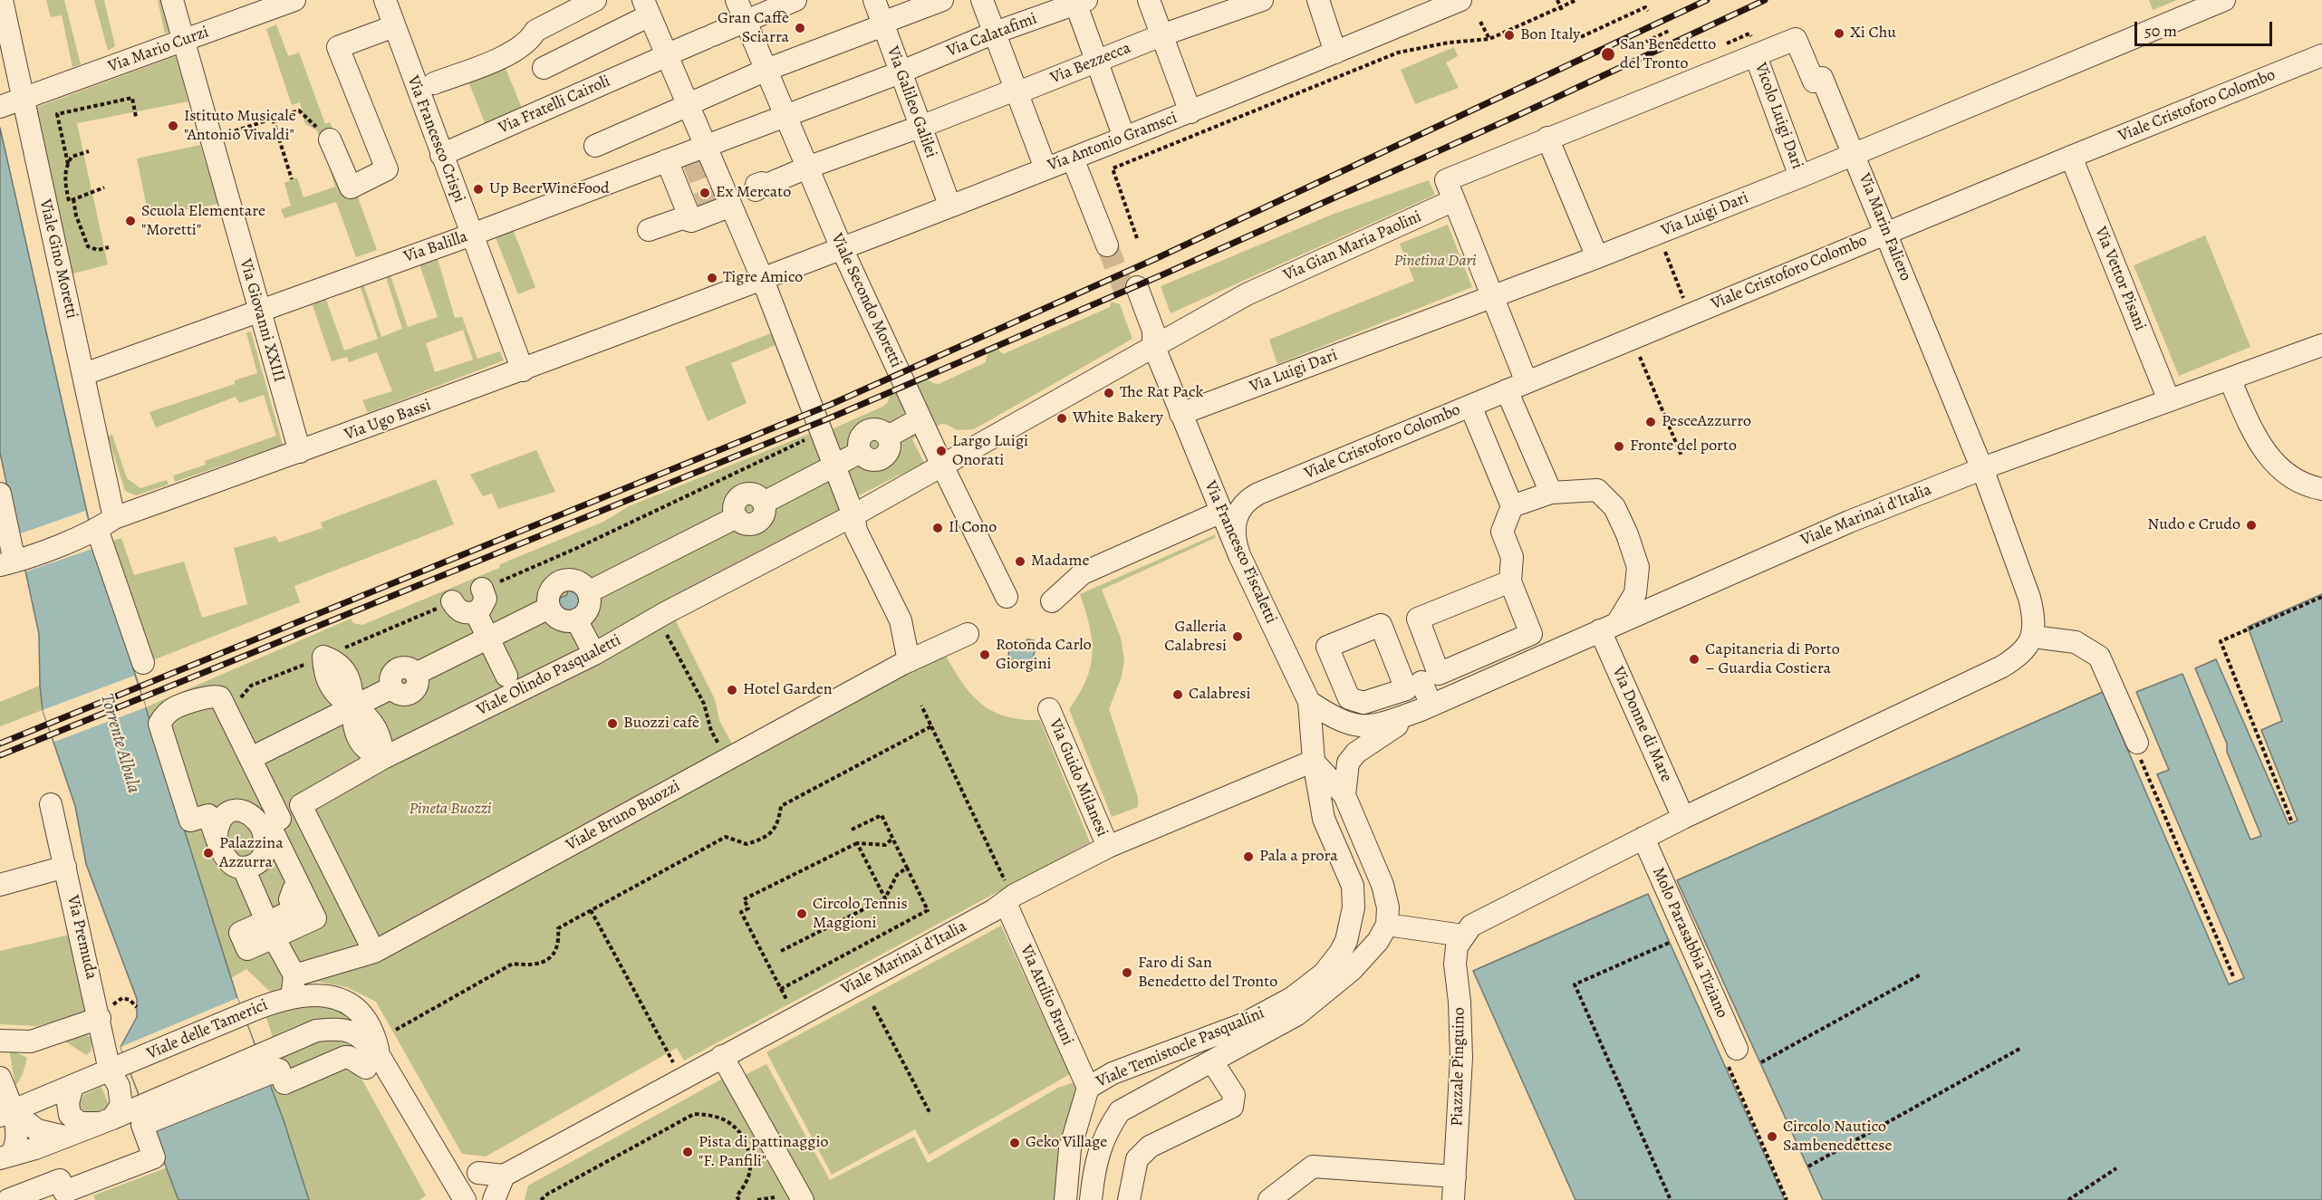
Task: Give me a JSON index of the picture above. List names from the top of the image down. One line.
{"streets":{"street":["Via Calatafimi","Via Mario Curzi","Via Bezzecca","Via Galileo Galilei","Via Fratelli Cairoli","Viale Cristoforo Colombo","Vicolo Luigi Dari","Via Francesco Crispi","Via Antonio Gramsci","Via Luigi Dari","Via Marin Faliero","Via Gian Maria Paolini","Via Balilla","Viale Gino Moretti","Via Vettor Pisani","Viale Secondo Moretti","Via Giovanni XXIII","Via Ugo Bassi","Viale Marinai d'Italia","Via Francesco Fiscaletti","Viale Olindo Pasqualetti","Via Donne di Mare","Via Guido Milanesi","Viale Bruno Buozzi","Via Premuda","Molo Parasabbia Tiziano","Via Attilio Bruni","Viale delle Tamerici","Viale Temistocle Pasqualini","Piazzale Pinguino"]},"crossings":[["Via Calatafimi","Via Galileo Galilei"],["Via Calatafimi","Via Balilla"],["Via Calatafimi","Viale Secondo Moretti"],["Via Mario Curzi","Viale Gino Moretti"],["Via Mario Curzi","Via Giovanni XXIII"],["Via Bezzecca","Via Galileo Galilei"],["Via Bezzecca","Viale Secondo Moretti"],["Via Galileo Galilei","Via Antonio Gramsci"],["Via Fratelli Cairoli","Via Francesco Crispi"],["Via Fratelli Cairoli","Viale Secondo Moretti"],["Viale Cristoforo Colombo","Via Marin Faliero"],["Viale Cristoforo Colombo","Via Vettor Pisani"],["Viale Cristoforo Colombo","Via Francesco Fiscaletti"],["Vicolo Luigi Dari","Via Luigi Dari"],["Vicolo Luigi Dari","Via Marin Faliero"],["Via Francesco Crispi","Via Balilla"],["Via Francesco Crispi","Via Ugo Bassi"],["Via Antonio Gramsci","Viale Secondo Moretti"],["Via Antonio Gramsci","Via Ugo Bassi"],["Via Luigi Dari","Via Marin Faliero"],["Via Luigi Dari","Via Francesco Fiscaletti"],["Via Marin Faliero","Viale Marinai d'Italia"],["Via Gian Maria Paolini","Viale Secondo Moretti"],["Via Gian Maria Paolini","Via Francesco Fiscaletti"],["Via Gian Maria Paolini","Viale Olindo Pasqualetti"],["Via Balilla","Viale Gino Moretti"],["Via Balilla","Viale Secondo Moretti"],["Via Balilla","Via Giovanni XXIII"],["Viale Gino Moretti","Via Ugo Bassi"],["Via Vettor Pisani","Viale Marinai d'Italia"],["Viale Secondo Moretti","Viale Olindo Pasqualetti"],["Via Giovanni XXIII","Via Ugo Bassi"],["Viale Marinai d'Italia","Via Francesco Fiscaletti"],["Viale Marinai d'Italia","Via Donne di Mare"],["Viale Marinai d'Italia","Via Guido Milanesi"],["Viale Marinai d'Italia","Via Attilio Bruni"],["Viale Marinai d'Italia","Viale Temistocle Pasqualini"],["Via Francesco Fiscaletti","Viale Temistocle Pasqualini"],["Viale Olindo Pasqualetti","Viale Bruno Buozzi"],["Via Premuda","Viale delle Tamerici"],["Via Attilio Bruni","Viale Temistocle Pasqualini"]],"water":["Torrente Albula"],"parks":["Pinetina Dari","Pineta Buozzi"],"places":["Gran Caffè Sciarra","Xi Chu","Bon Italy","San Benedetto del Tronto","Istituto Musicale \"Antonio Vivaldi\"","Up BeerWineFood","Ex Mercato","Scuola Elementare \"Moretti\"","Tigre Amico","The Rat Pack","White Bakery","PesceAzzurro","Fronte del porto","Largo Luigi Onorati","Nudo e Crudo","Il Cono","Madame","Galleria Calabresi","Rotonda Carlo Giorgini","Capitaneria di Porto – Guardia Costiera","Hotel Garden","Calabresi","Buozzi cafè","Palazzina Azzurra","Pala a prora","Circolo Tennis Maggioni","Faro di San Benedetto del Tronto","Circolo Nautico Sambenedettese","Geko Village","Pista di pattinaggio \"F. Panfili\""],"scale_bar":"50 m"}
